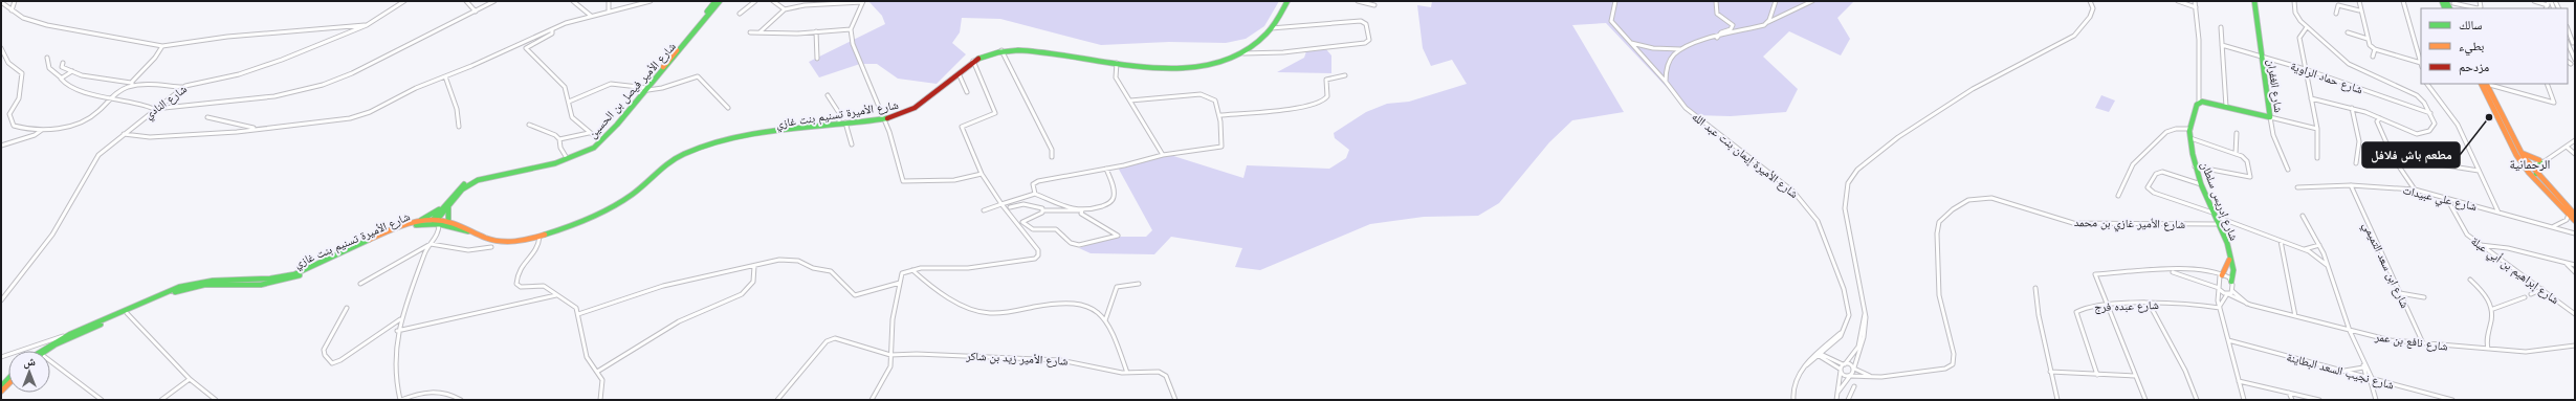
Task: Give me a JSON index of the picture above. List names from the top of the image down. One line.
{"streets":{"street":["شارع حماد الراوية","شارع الغفران","شارع الأمير فيصل بن الحسين","شارع النادي","شارع الأميرة تسنيم بنت غازي","شارع الأميرة إيمان بنت عبد الله","شارع علي عبيدات","شارع إدريس سلطان","شارع الأمير غازي بن محمد","شارع ابن سعد التميمي","شارع إبراهيم بن أبي عبلة","شارع عبده فرج","شارع نافع بن عمر","شارع الأمير زيد بن شاكر","شارع نجيب السعد البطاينة"]},"crossings":[["شارع حماد الراوية","شارع الغفران"],["شارع الأمير فيصل بن الحسين","شارع الأميرة تسنيم بنت غازي"],["شارع علي عبيدات","شارع ابن سعد التميمي"],["شارع علي عبيدات","شارع إبراهيم بن أبي عبلة"],["شارع إدريس سلطان","شارع الأمير غازي بن محمد"],["شارع ابن سعد التميمي","شارع نافع بن عمر"]],"districts":["الرحمانية"],"places":["مطعم باش فلافل"],"legend":["سالك","بطيء","مزدحم"],"north":"top"}
